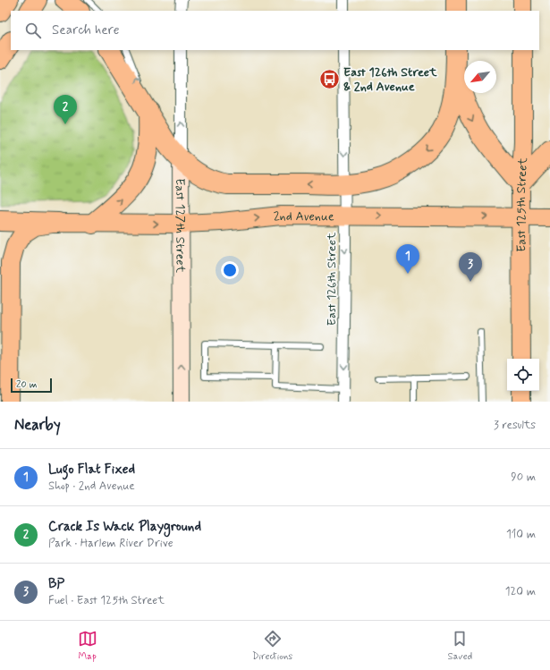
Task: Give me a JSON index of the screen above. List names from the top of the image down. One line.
{"streets":{"main road":["East 125th Street","2nd Avenue","East 127th Street"],"street":["East 126th Street"]},"crossings":[["East 125th Street","2nd Avenue"],["2nd Avenue","East 127th Street"],["2nd Avenue","East 126th Street"]],"one_way":["2nd Avenue","East 127th Street","East 126th Street"],"places":{"bus stop":["East 126th Street & 2nd Avenue"]},"scale_bar":"20 m","north":"bottom left","page":{"search":"Search here","pins":["2","1","3"],"scale":"20 m","heading":["Nearby","3 results"],"list":[{"mark":"1","name":"Lugo Flat Fixed","note":"Shop · 2nd Avenue","value":"90 m"},{"mark":"2","name":"Crack Is Wack Playground","note":"Park · Harlem River Drive","value":"110 m"},{"mark":"3","name":"BP","note":"Fuel · East 125th Street","value":"120 m"}],"nav":["Map","Directions","Saved"]}}
